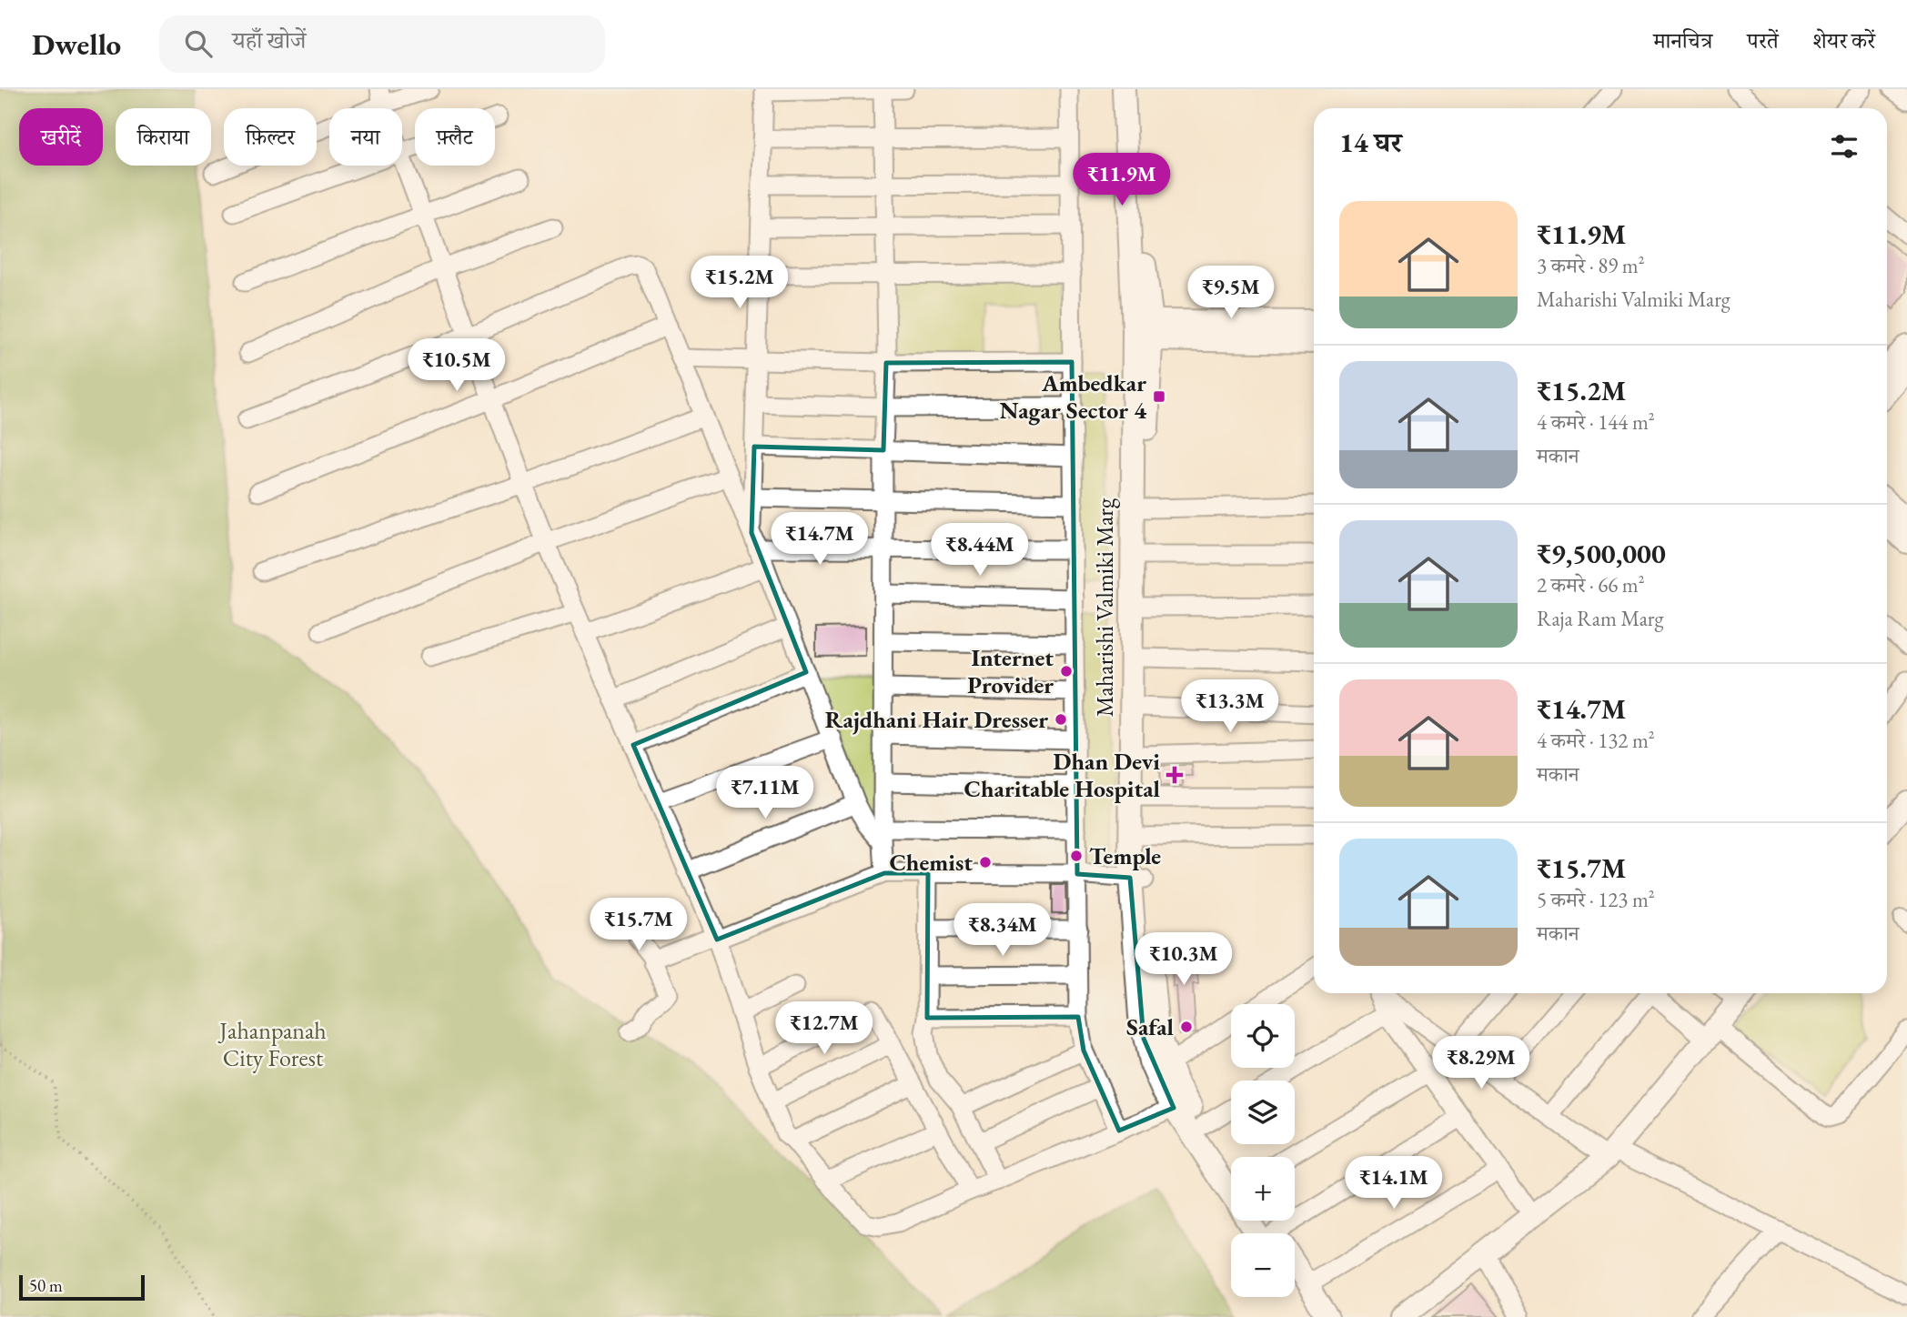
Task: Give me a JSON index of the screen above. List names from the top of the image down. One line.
{"streets":{"street":["Maharishi Valmiki Marg"]},"parks":["Jahanpanah City Forest"],"places":{"transit":["Ambedkar Nagar Sector 4"],"other":["Internet Provider","Rajdhani Hair Dresser","Temple","Chemist","Safal"],"health":["Dhan Devi Charitable Hospital"]},"scale_bar":"50 m","page":{"header":"Dwello","search":"यहाँ खोजें","nav":["मानचित्र","परतें","शेयर करें"],"chip":["खरीदें","किराया","फ़िल्टर","नया","फ़्लैट"],"heading":"14 घर","price":["₹11.9M","₹15.2M","₹9.5M","₹10.5M","₹14.7M","₹8.44M","₹13.3M","₹7.11M","₹15.7M","₹8.34M","₹10.3M","₹12.7M","₹8.29M","₹14.1M"],"list":[{"name":"₹11.9M","note":"3 कमरे · 89 m² · Maharishi Valmiki Marg"},{"name":"₹15.2M","note":"4 कमरे · 144 m² · मकान"},{"name":"₹9,500,000","note":"2 कमरे · 66 m² · Raja Ram Marg"},{"name":"₹14.7M","note":"4 कमरे · 132 m² · मकान"},{"name":"₹15.7M","note":"5 कमरे · 123 m² · मकान"}],"map_buttons":["+","−"],"scale":"50 m"}}
